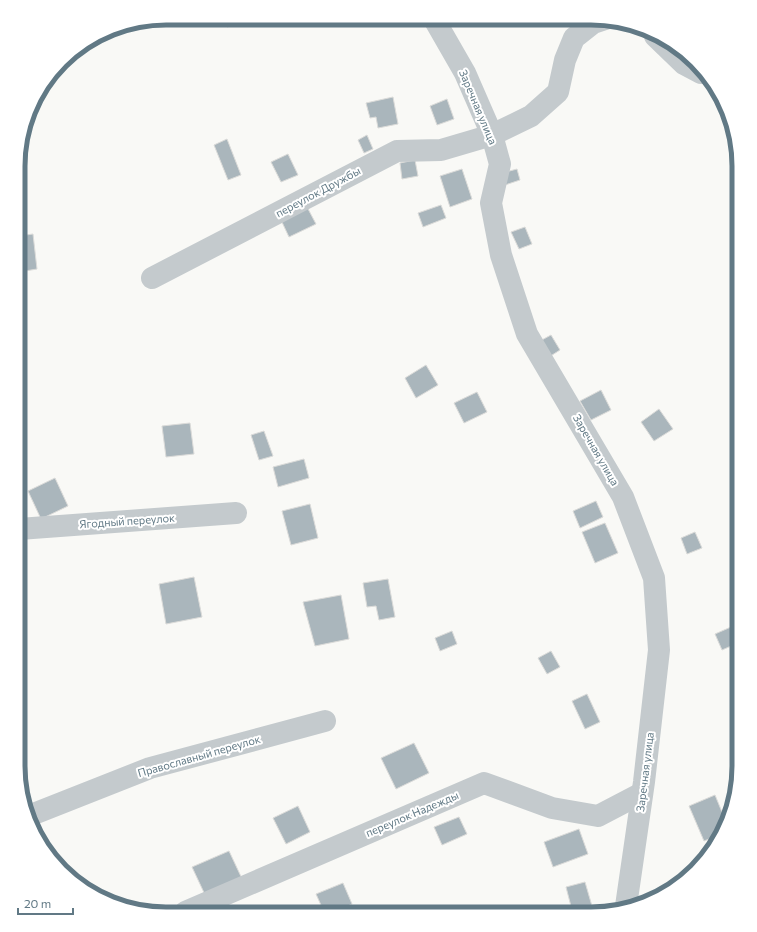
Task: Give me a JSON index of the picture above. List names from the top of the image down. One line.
{"streets":{"street":["Заречная улица","переулок Дружбы","Ягодный переулок","Православный переулок","переулок Надежды"]},"crossings":[["Заречная улица","переулок Дружбы"],["Заречная улица","переулок Надежды"]],"scale_bar":"20 m"}
